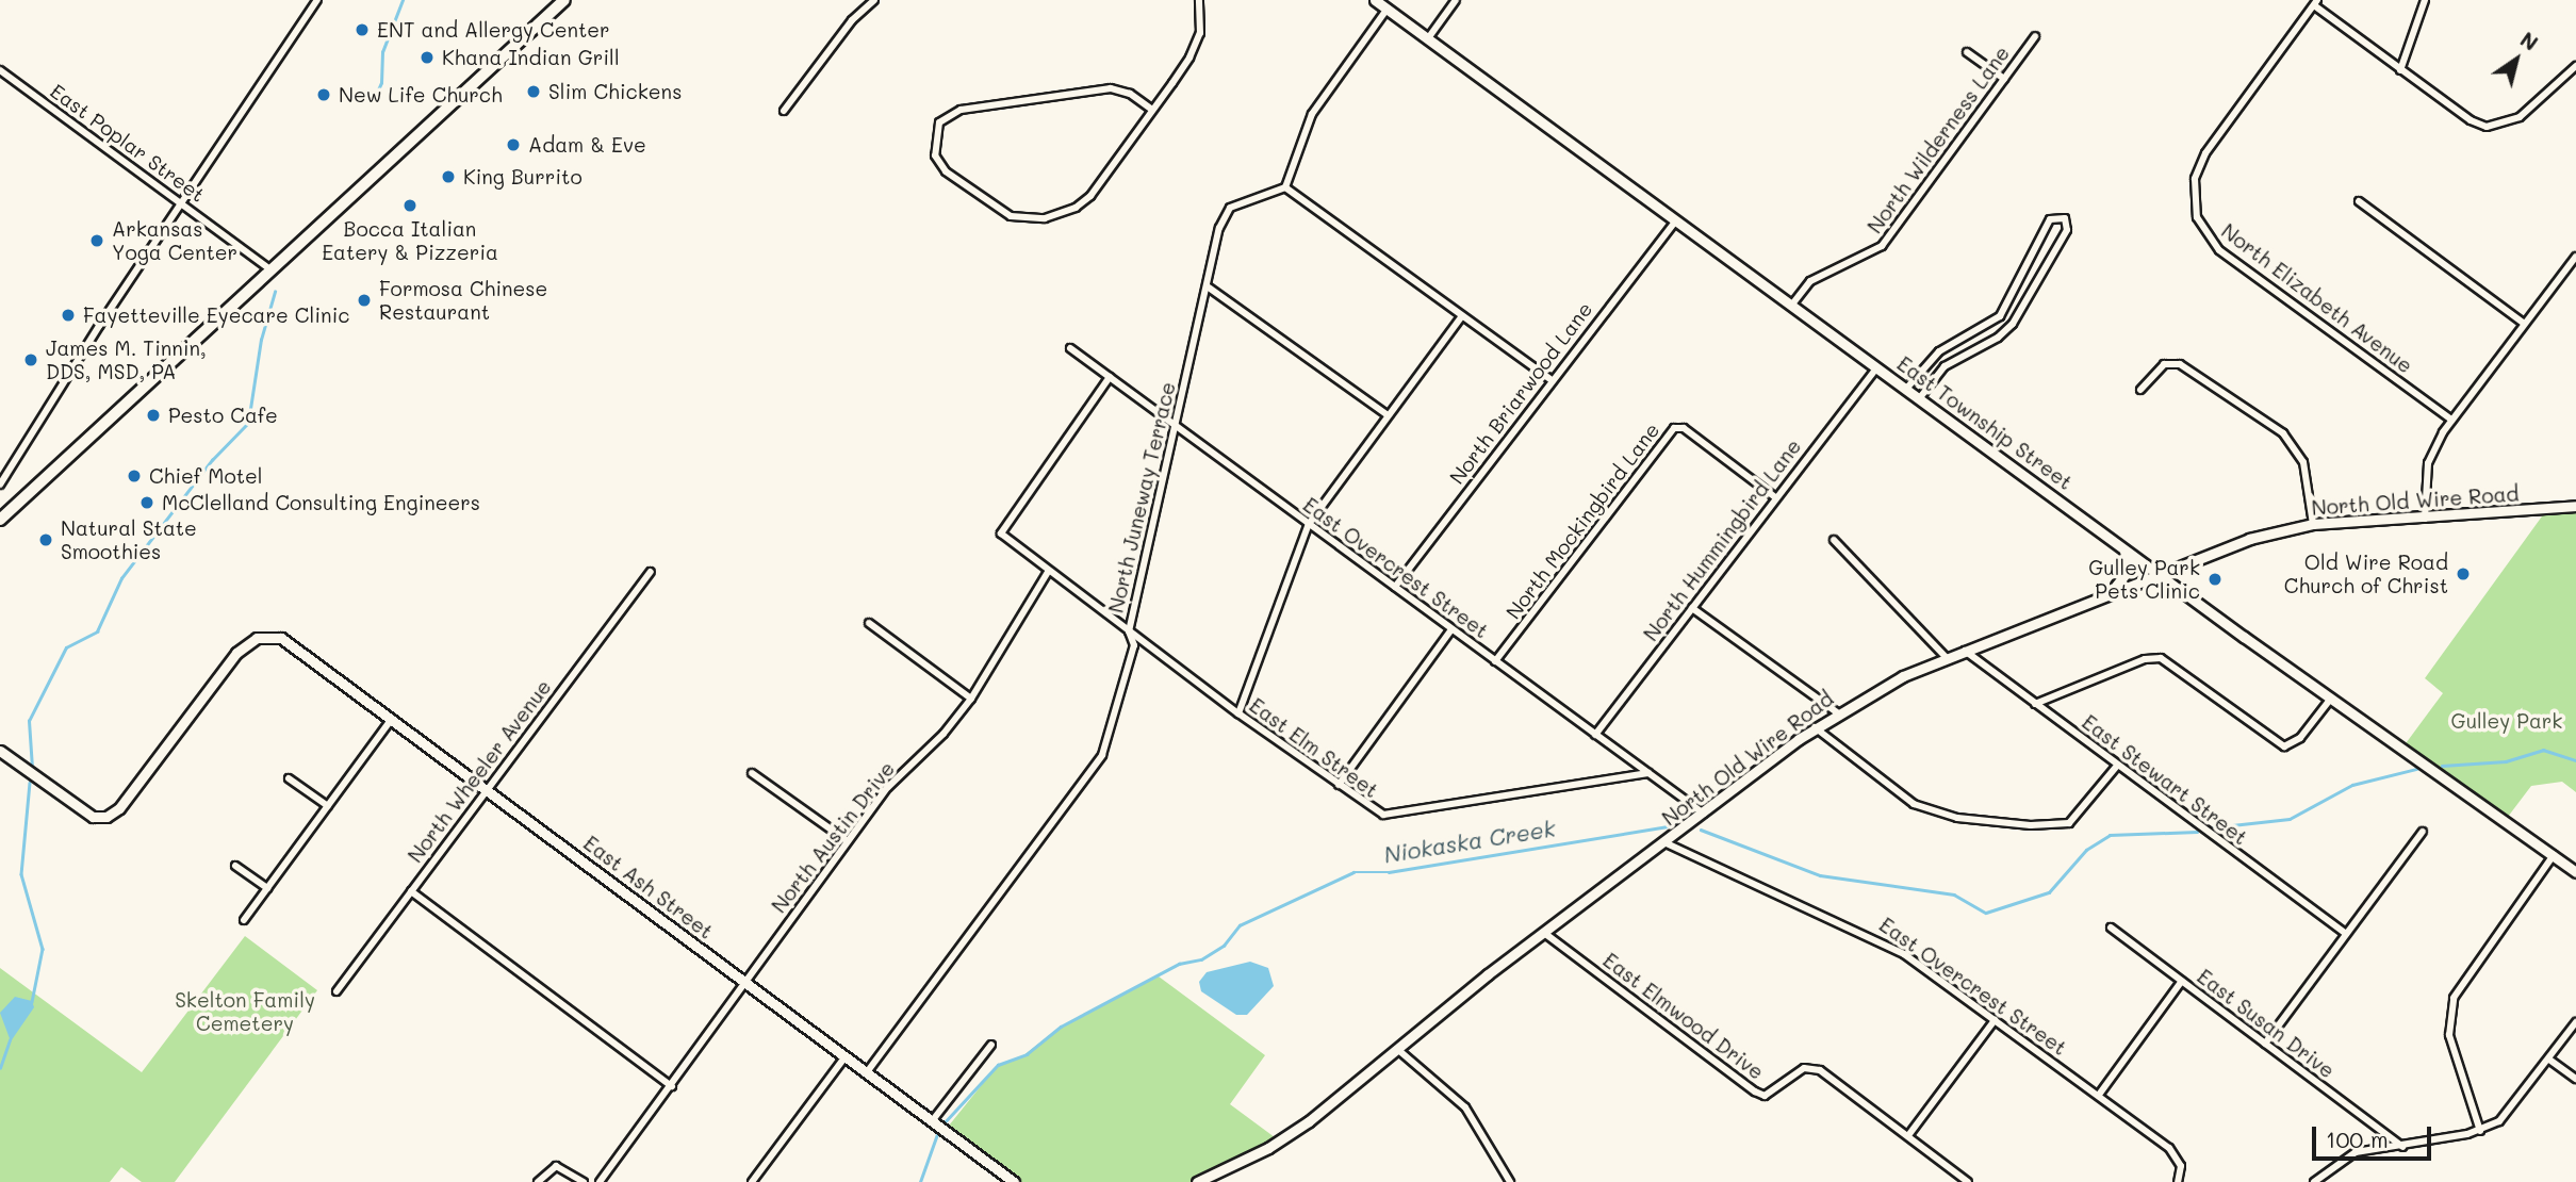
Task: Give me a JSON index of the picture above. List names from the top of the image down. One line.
{"streets":{"street":["North Wilderness Lane","East Poplar Street","North Elizabeth Avenue","North Briarwood Lane","East Township Street","North Juneway Terrace","North Old Wire Road","North Mockingbird Lane","North Hummingbird Lane","East Overcrest Street","East Elm Street","North Wheeler Avenue","East Stewart Street","North Austin Drive","East Ash Street","East Elmwood Drive","East Susan Drive"]},"crossings":[["North Wilderness Lane","East Township Street"],["North Briarwood Lane","East Township Street"],["North Briarwood Lane","East Overcrest Street"],["East Township Street","North Old Wire Road"],["East Township Street","North Hummingbird Lane"],["North Juneway Terrace","East Overcrest Street"],["North Juneway Terrace","East Elm Street"],["North Juneway Terrace","East Ash Street"],["North Old Wire Road","East Overcrest Street"],["North Old Wire Road","East Stewart Street"],["North Old Wire Road","East Elmwood Drive"],["North Mockingbird Lane","North Hummingbird Lane"],["North Mockingbird Lane","East Overcrest Street"],["North Hummingbird Lane","East Overcrest Street"],["East Overcrest Street","East Elm Street"],["East Elm Street","North Austin Drive"],["North Wheeler Avenue","East Ash Street"],["North Austin Drive","East Ash Street"]],"water":["Niokaska Creek"],"parks":["Gulley Park","Skelton Family Cemetery"],"places":["ENT and Allergy Center","Khana Indian Grill","Slim Chickens","New Life Church","Adam & Eve","King Burrito","Bocca Italian Eatery & Pizzeria","Arkansas Yoga Center","Formosa Chinese Restaurant","Fayetteville Eyecare Clinic","James M. Tinnin, DDS, MSD, PA","Pesto Cafe","Chief Motel","McClelland Consulting Engineers","Natural State Smoothies","Old Wire Road Church of Christ","Gulley Park Pets Clinic"],"scale_bar":"100 m","north":"top right"}
